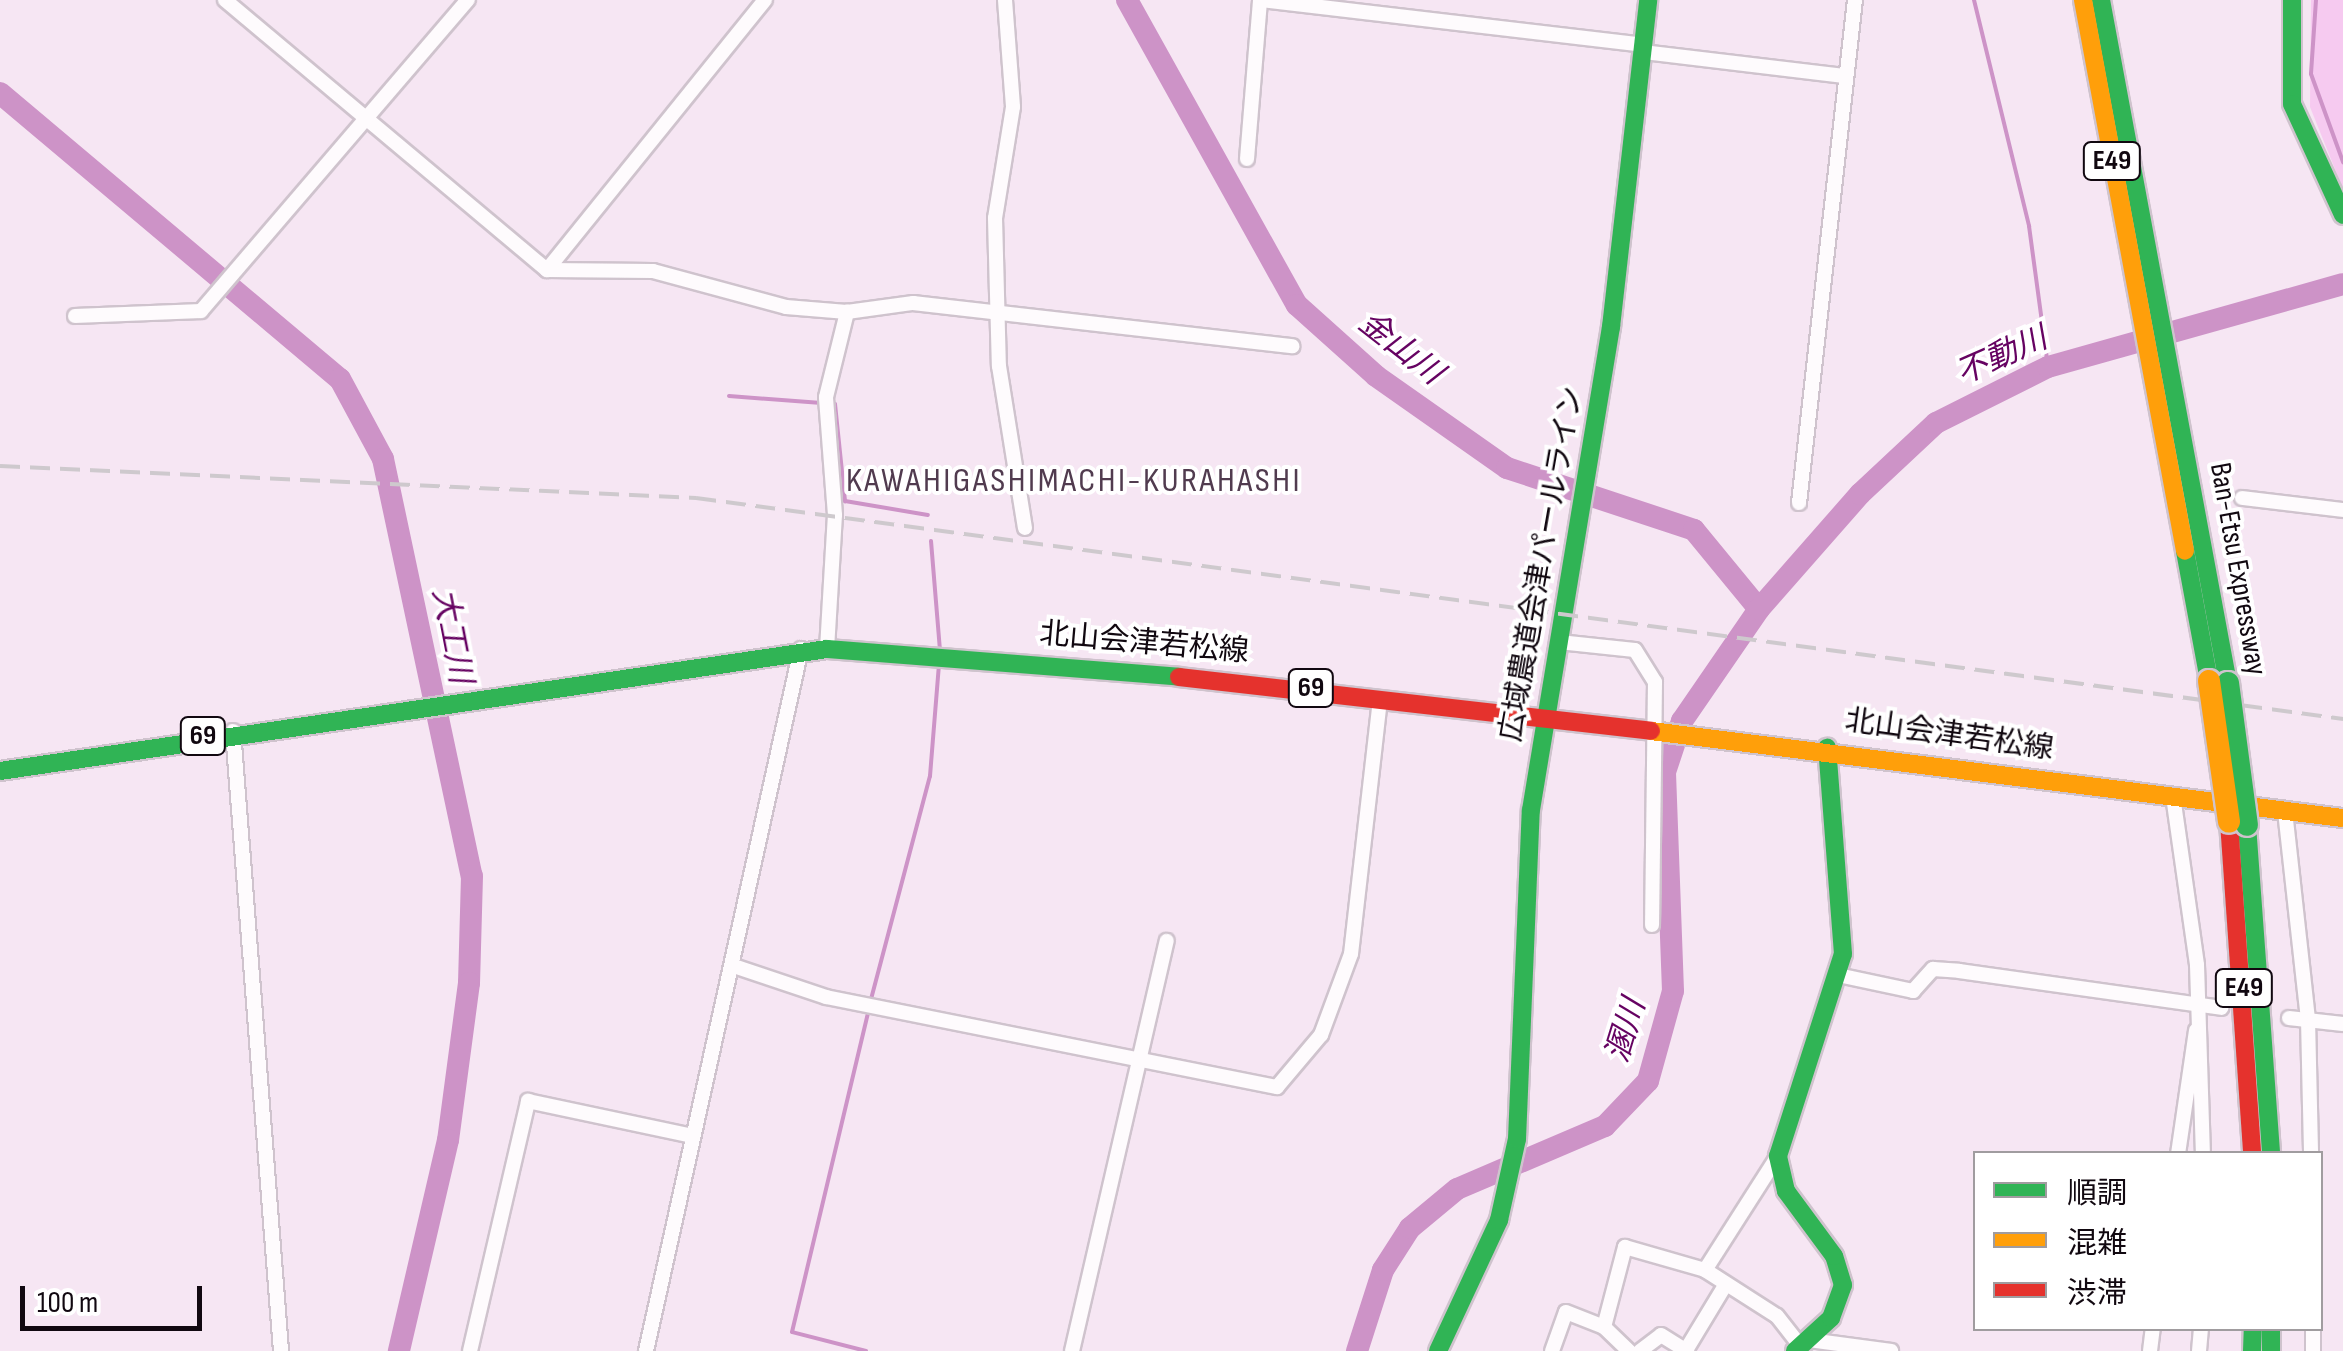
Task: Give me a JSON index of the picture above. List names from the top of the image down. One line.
{"streets":{"main road":["E49","広域農道会津パールライン","Ban-Etsu Expressway","北山会津若松線","69"]},"crossings":[["広域農道会津パールライン","北山会津若松線"]],"districts":["KAWAHIGASHIMACHI-KURAHASHI"],"water":["金山川","不動川","大工川","溷川"],"legend":["順調","混雑","渋滞"],"scale_bar":"100 m"}
